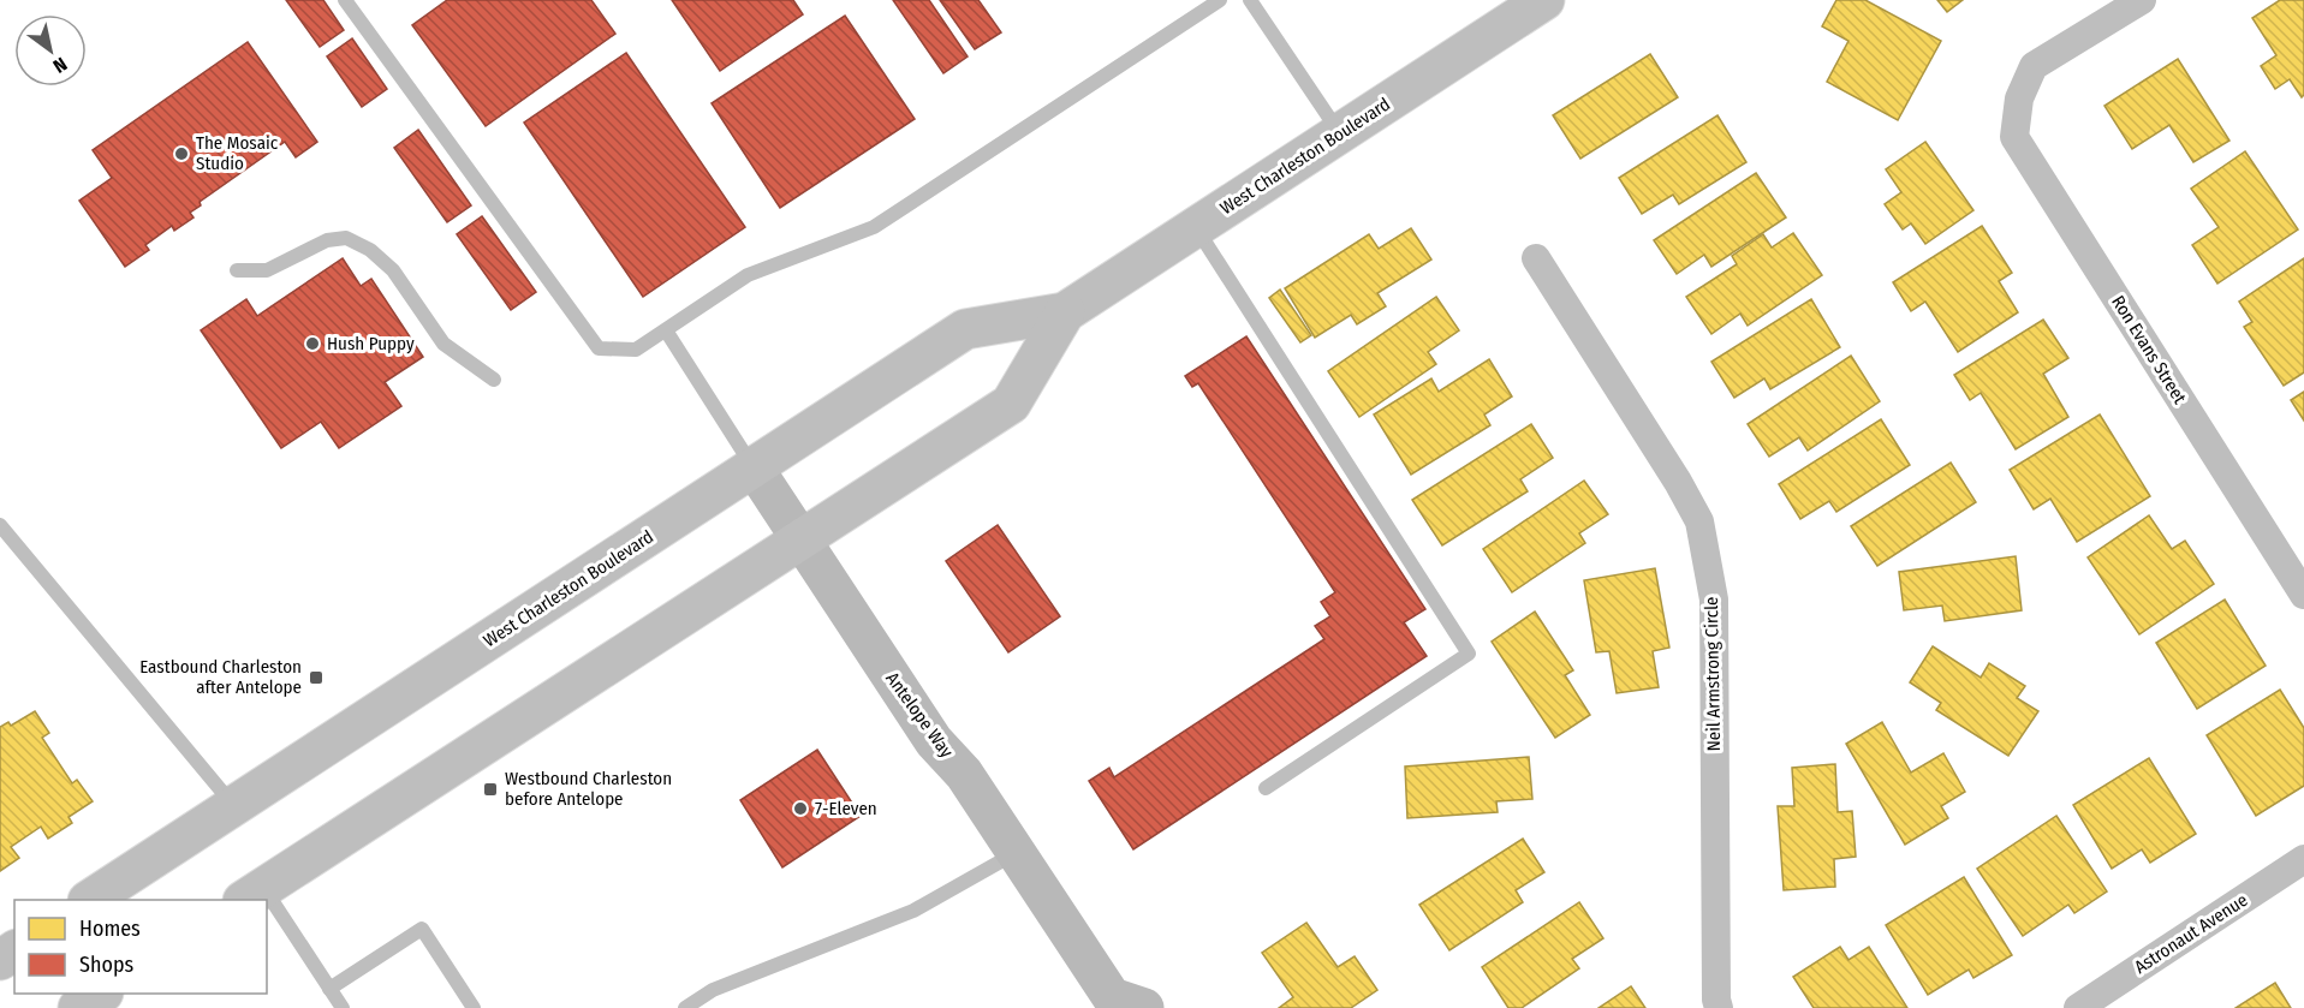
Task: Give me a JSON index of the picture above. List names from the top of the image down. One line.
{"streets":{"main road":["West Charleston Boulevard"],"street":["Ron Evans Street","Neil Armstrong Circle","Antelope Way","Astronaut Avenue"]},"crossings":[["West Charleston Boulevard","Antelope Way"]],"places":{"other":["The Mosaic Studio","Hush Puppy","7-Eleven"],"transit":["Eastbound Charleston after Antelope","Westbound Charleston before Antelope"]},"legend":["Homes","Shops"],"north":"bottom right"}
